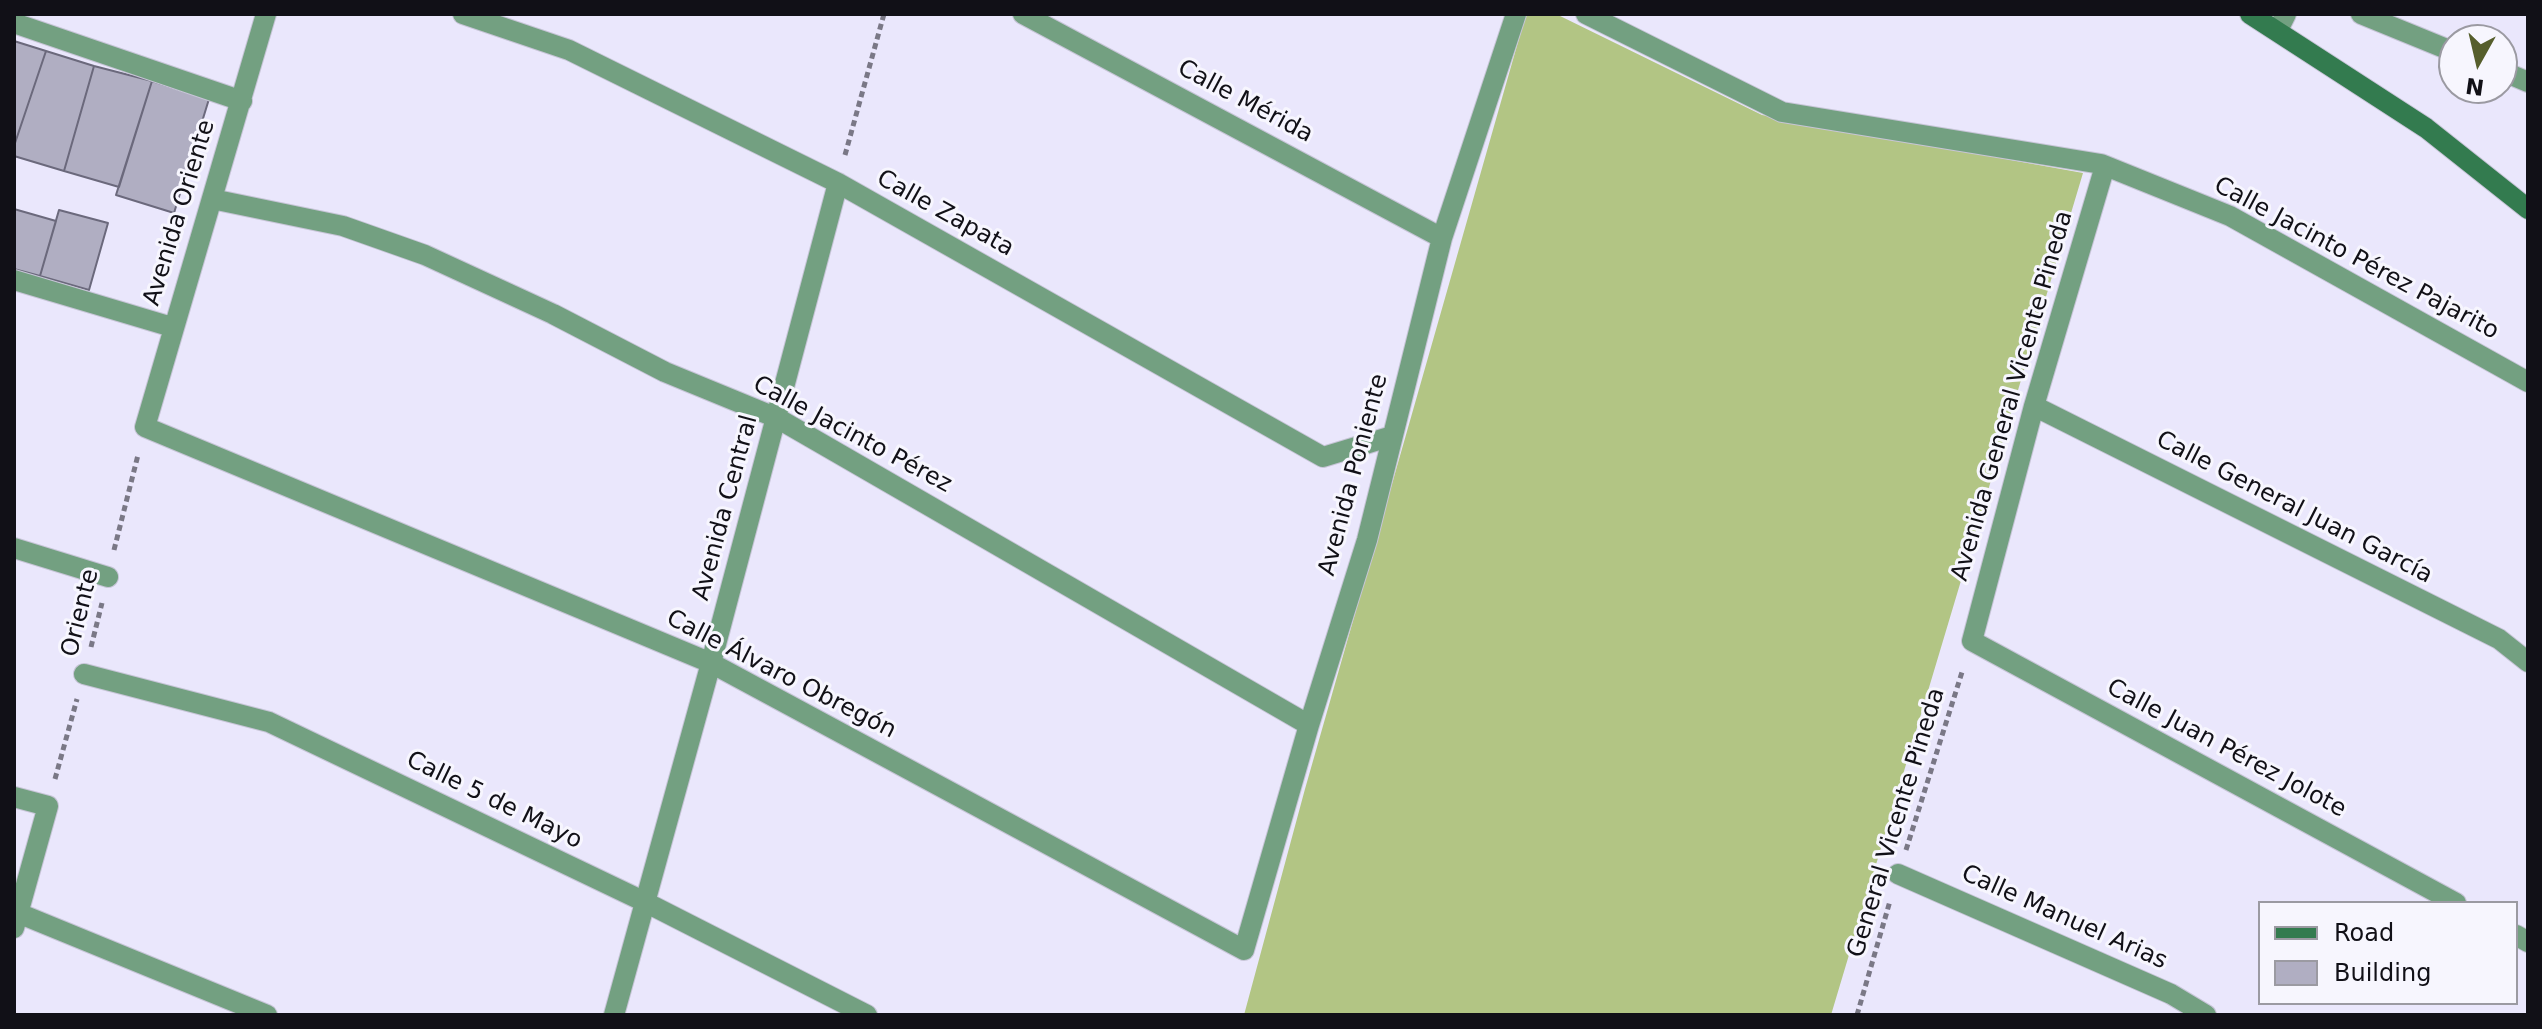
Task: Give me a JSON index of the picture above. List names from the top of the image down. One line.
{"streets":{"street":["Calle Mérida","Avenida Oriente","Calle Zapata","Calle Jacinto Pérez Pajarito","Avenida General Vicente Pineda","Calle Jacinto Pérez","Avenida Poniente","Avenida Central","Calle General Juan García","Calle Álvaro Obregón","Calle Juan Pérez Jolote","Calle 5 de Mayo","Calle Manuel Arias"],"path":["Oriente","General Vicente Pineda"]},"crossings":[["Calle Mérida","Avenida Poniente"],["Avenida Oriente","Calle Jacinto Pérez"],["Avenida Oriente","Oriente"],["Avenida Oriente","Calle Álvaro Obregón"],["Calle Zapata","Avenida Poniente"],["Calle Zapata","Avenida Central"],["Calle Jacinto Pérez Pajarito","Avenida General Vicente Pineda"],["Avenida General Vicente Pineda","Calle General Juan García"],["Avenida General Vicente Pineda","Calle Juan Pérez Jolote"],["Avenida General Vicente Pineda","General Vicente Pineda"],["Calle Jacinto Pérez","Avenida Poniente"],["Calle Jacinto Pérez","Avenida Central"],["Avenida Poniente","Calle Álvaro Obregón"],["Avenida Central","Calle Álvaro Obregón"],["Avenida Central","Calle 5 de Mayo"],["Oriente","Calle Álvaro Obregón"],["Oriente","Calle 5 de Mayo"],["Calle Juan Pérez Jolote","General Vicente Pineda"],["General Vicente Pineda","Calle Manuel Arias"]],"legend":["Road","Building"],"north":"bottom"}
